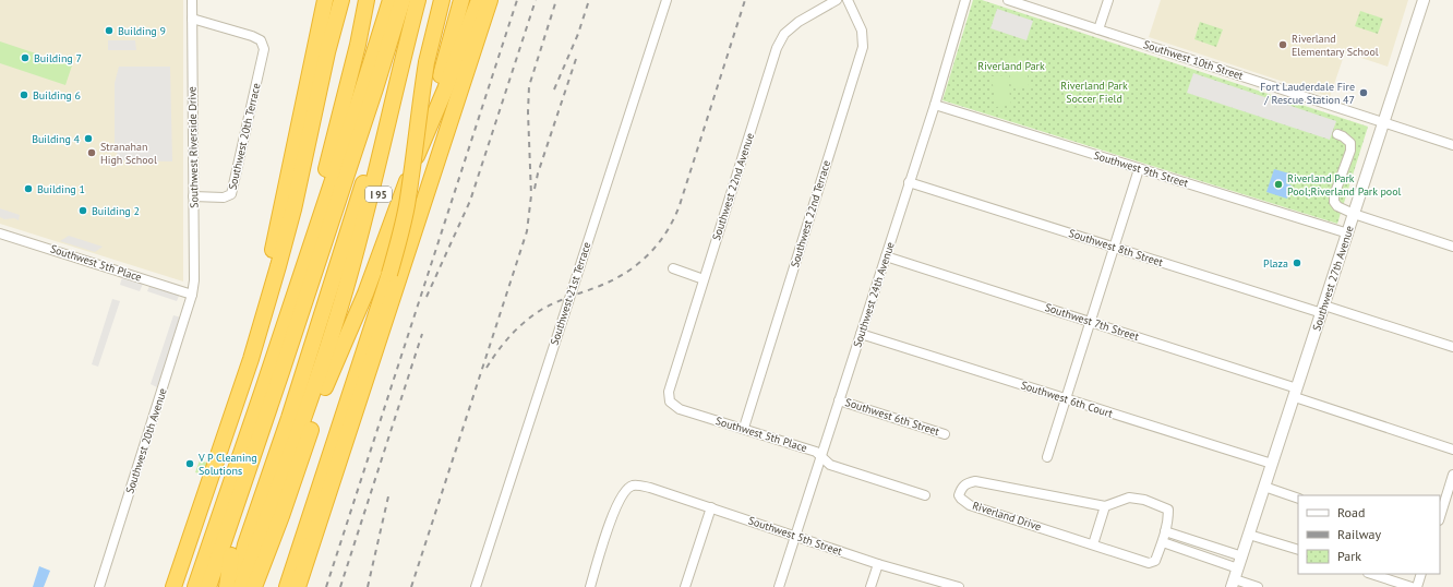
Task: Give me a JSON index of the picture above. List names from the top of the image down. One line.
{"streets":{"highway":["I 95"],"street":["Southwest 10th Street","Southwest 20th Terrace","Southwest Riverside Drive","Southwest 9th Street","Southwest 22nd Avenue","Southwest 22nd Terrace","Southwest 8th Street","Southwest 5th Place","Southwest 27th Avenue","Southwest 21st Terrace","Southwest 24th Avenue","Southwest 7th Street","Southwest 6th Court","Southwest 6th Street","Southwest 20th Avenue","Riverland Drive","Southwest 5th Street"]},"crossings":[["Southwest 10th Street","Southwest 27th Avenue"],["Southwest 20th Terrace","Southwest Riverside Drive"],["Southwest Riverside Drive","Southwest 5th Place"],["Southwest Riverside Drive","Southwest 20th Avenue"],["Southwest 9th Street","Southwest 27th Avenue"],["Southwest 9th Street","Southwest 24th Avenue"],["Southwest 22nd Avenue","Southwest 5th Place"],["Southwest 22nd Terrace","Southwest 5th Place"],["Southwest 8th Street","Southwest 27th Avenue"],["Southwest 8th Street","Southwest 24th Avenue"],["Southwest 5th Place","Southwest 24th Avenue"],["Southwest 5th Place","Southwest 20th Avenue"],["Southwest 27th Avenue","Southwest 7th Street"],["Southwest 27th Avenue","Southwest 6th Court"],["Southwest 24th Avenue","Southwest 7th Street"],["Southwest 24th Avenue","Southwest 6th Court"],["Southwest 24th Avenue","Southwest 6th Street"],["Southwest 24th Avenue","Southwest 5th Street"]],"parks":["Riverland Park","Riverland Park Soccer Field"],"places":["Building 9","Riverland Elementary School","Building 7","Fort Lauderdale Fire / Rescue Station 47","Building 6","Building 4","Stranahan High School","Riverland Park Pool;Riverland Park pool","Building 1","Building 2","Plaza","V P Cleaning Solutions"],"legend":["Road","Railway","Park"]}
